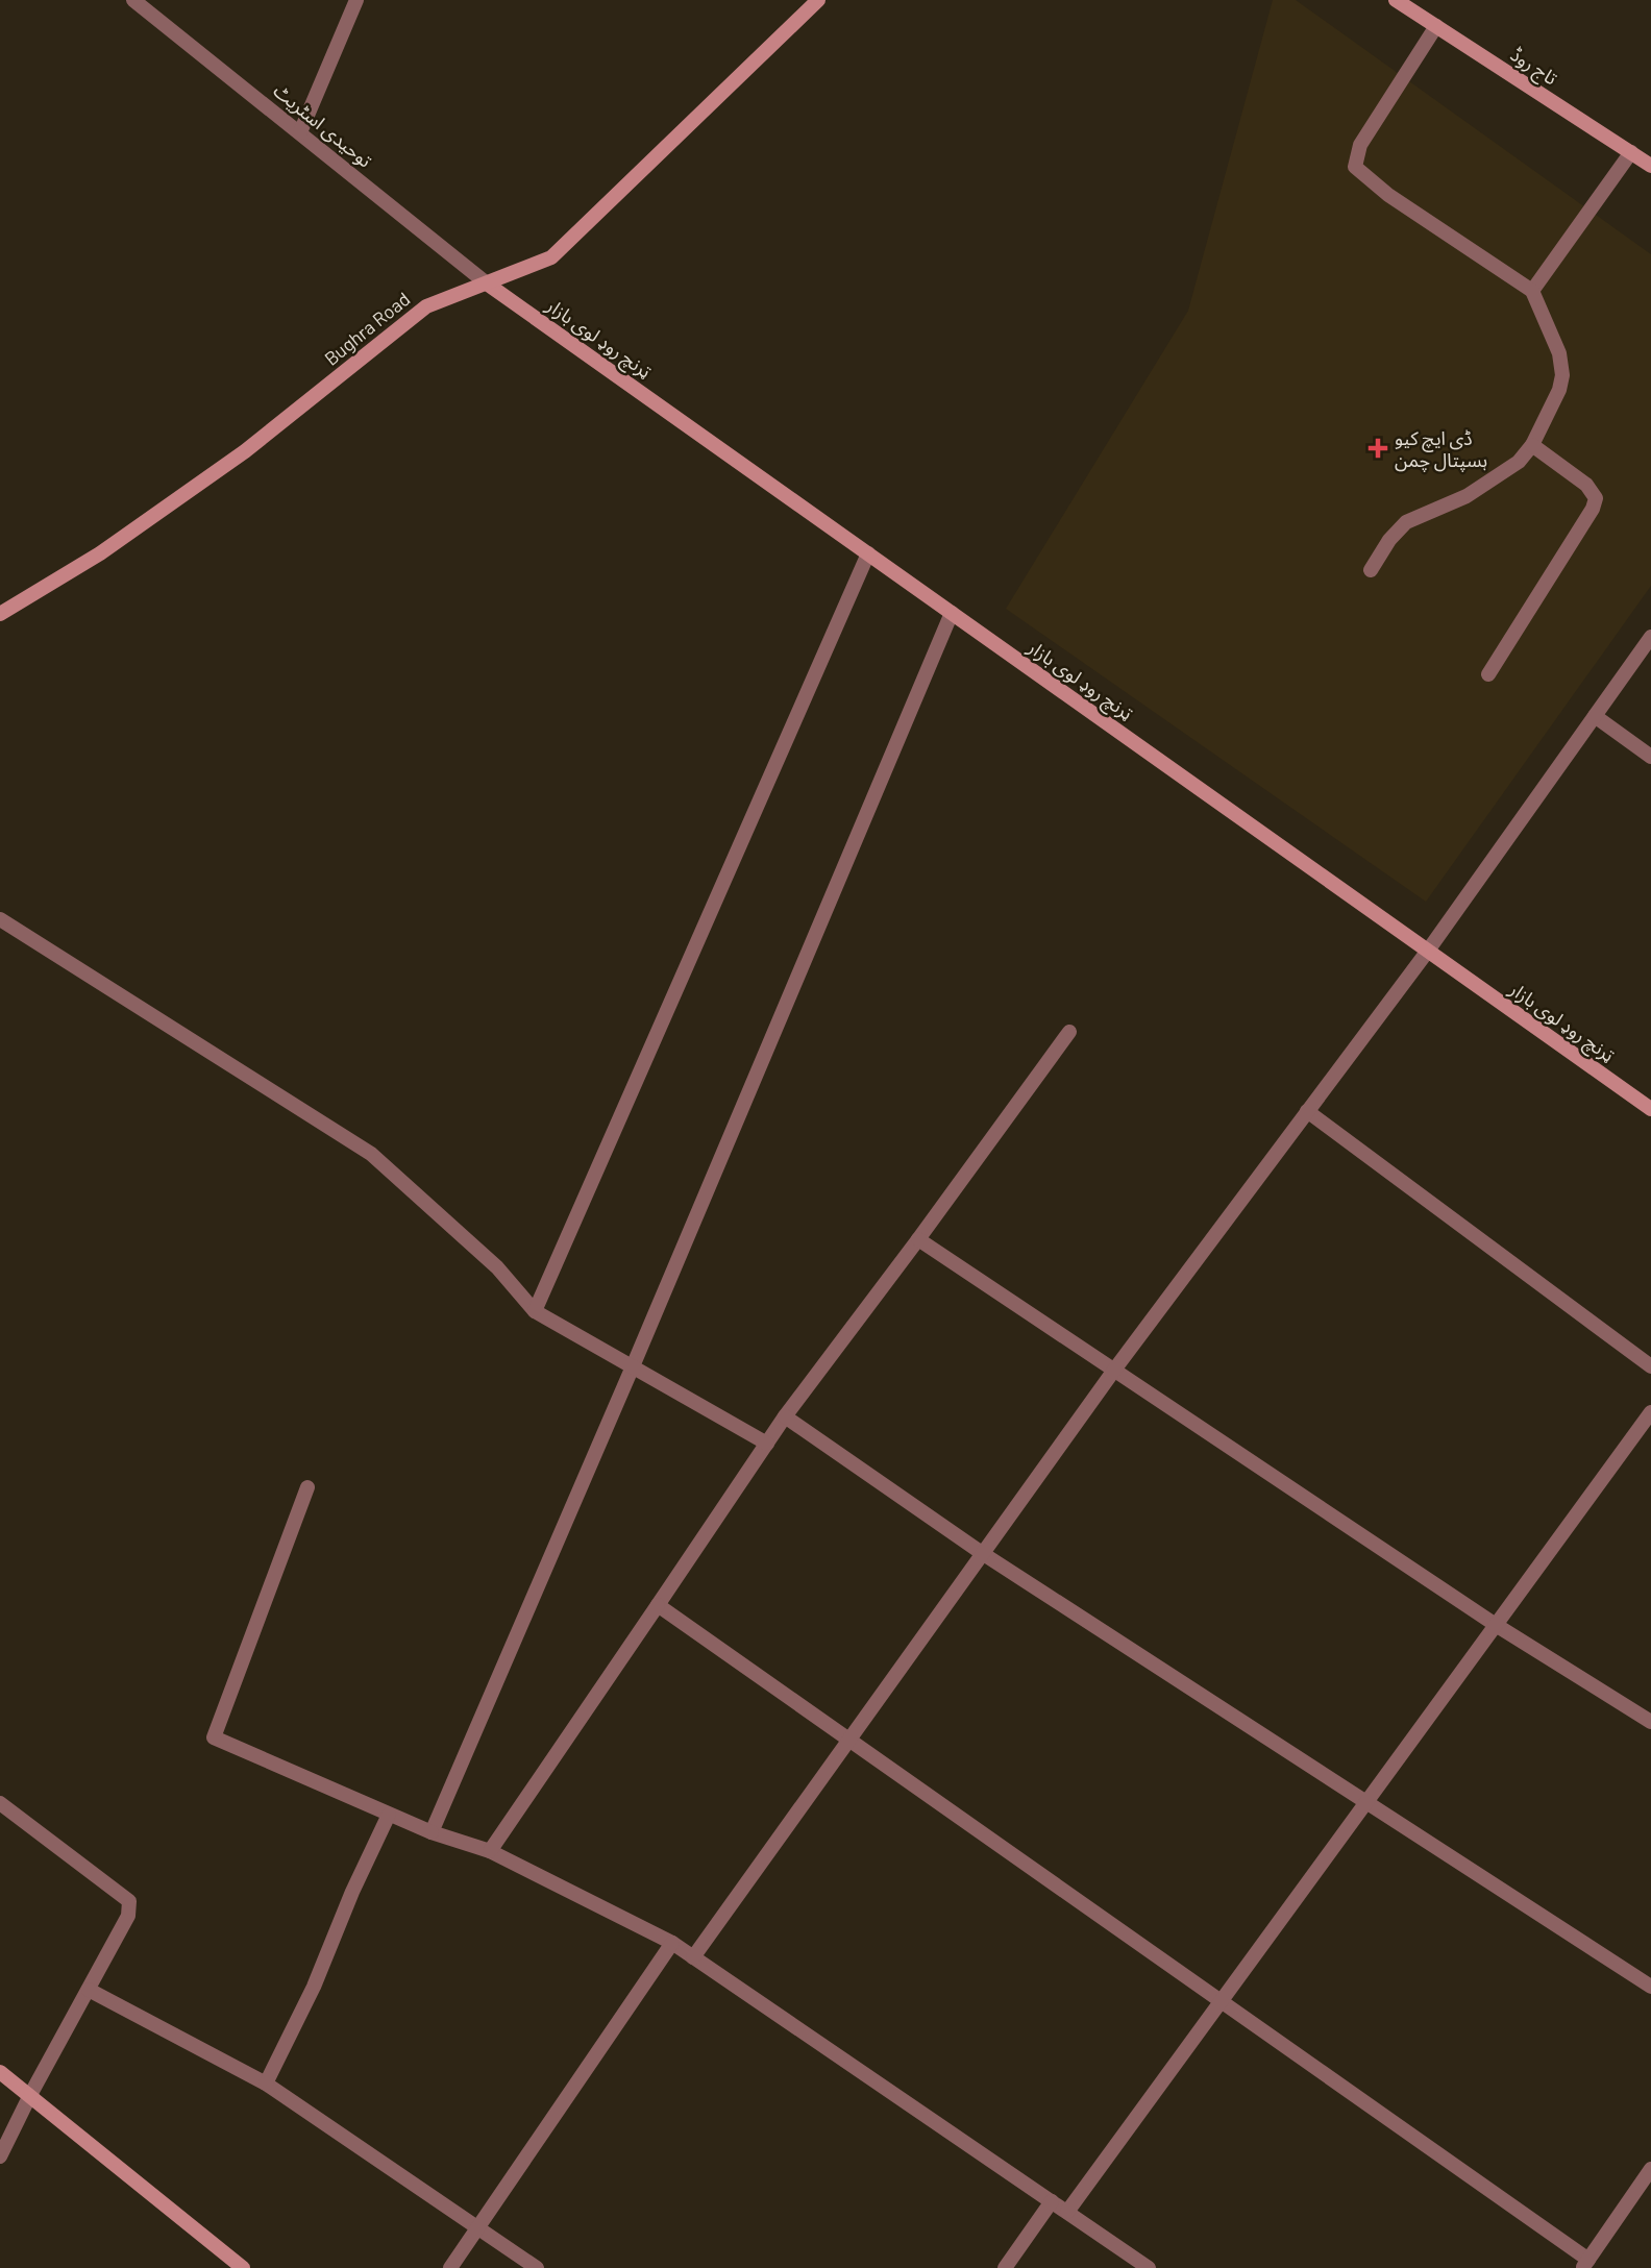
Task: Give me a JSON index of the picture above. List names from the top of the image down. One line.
{"streets":{"street":["تاج روڈ","توحیدی اسٹریٹ","Bughra Road","ټرنچ روډ لوی بازار"]},"crossings":[["توحیدی اسٹریٹ","Bughra Road"],["توحیدی اسٹریٹ","ټرنچ روډ لوی بازار"],["Bughra Road","ټرنچ روډ لوی بازار"]],"places":{"health":["ڈی ایچ کیو ہسپتال چمن"]}}
